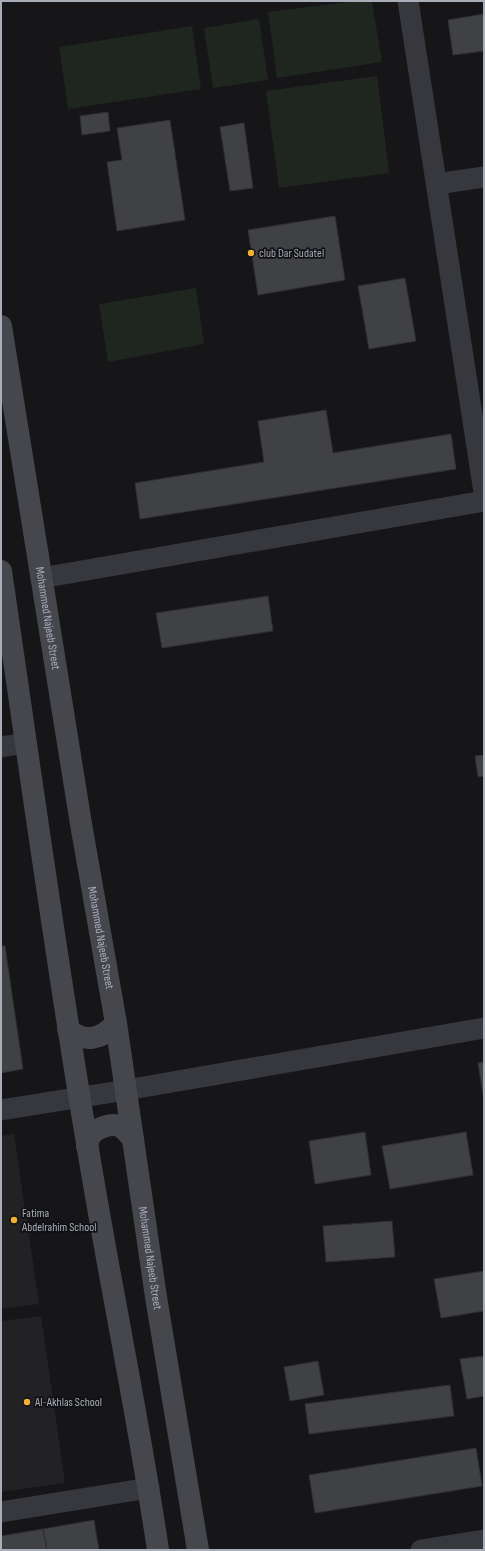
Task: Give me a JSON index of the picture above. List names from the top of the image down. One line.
{"streets":{"main road":["Mohammed Najeeb Street"]},"places":["club Dar Sudatel","Fatima Abdelrahim School","Al-Akhlas School"]}
